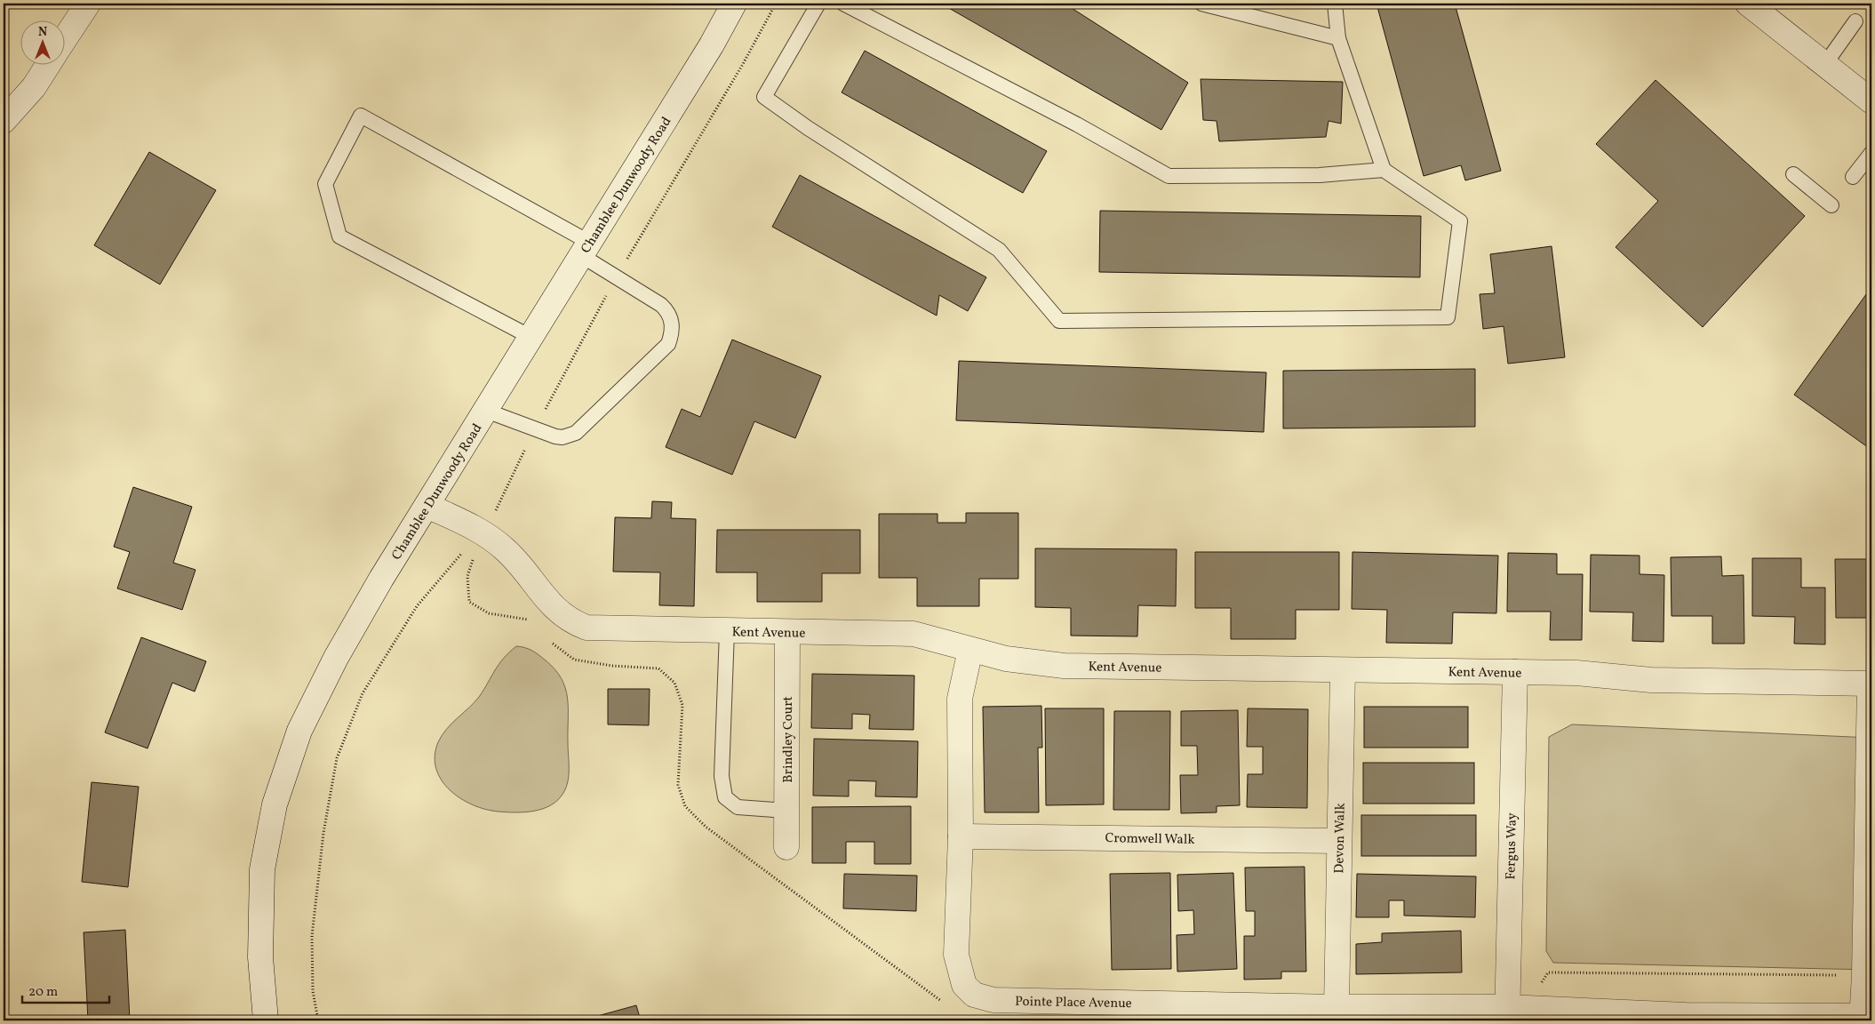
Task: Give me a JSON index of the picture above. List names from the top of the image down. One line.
{"streets":{"street":["Chamblee Dunwoody Road","Kent Avenue","Brindley Court","Cromwell Walk","Devon Walk","Fergus Way","Pointe Place Avenue"]},"crossings":[["Chamblee Dunwoody Road","Kent Avenue"],["Kent Avenue","Brindley Court"],["Kent Avenue","Devon Walk"],["Kent Avenue","Fergus Way"],["Kent Avenue","Pointe Place Avenue"],["Cromwell Walk","Devon Walk"],["Cromwell Walk","Pointe Place Avenue"],["Devon Walk","Pointe Place Avenue"],["Fergus Way","Pointe Place Avenue"]],"scale_bar":"20 m","north":"top"}
